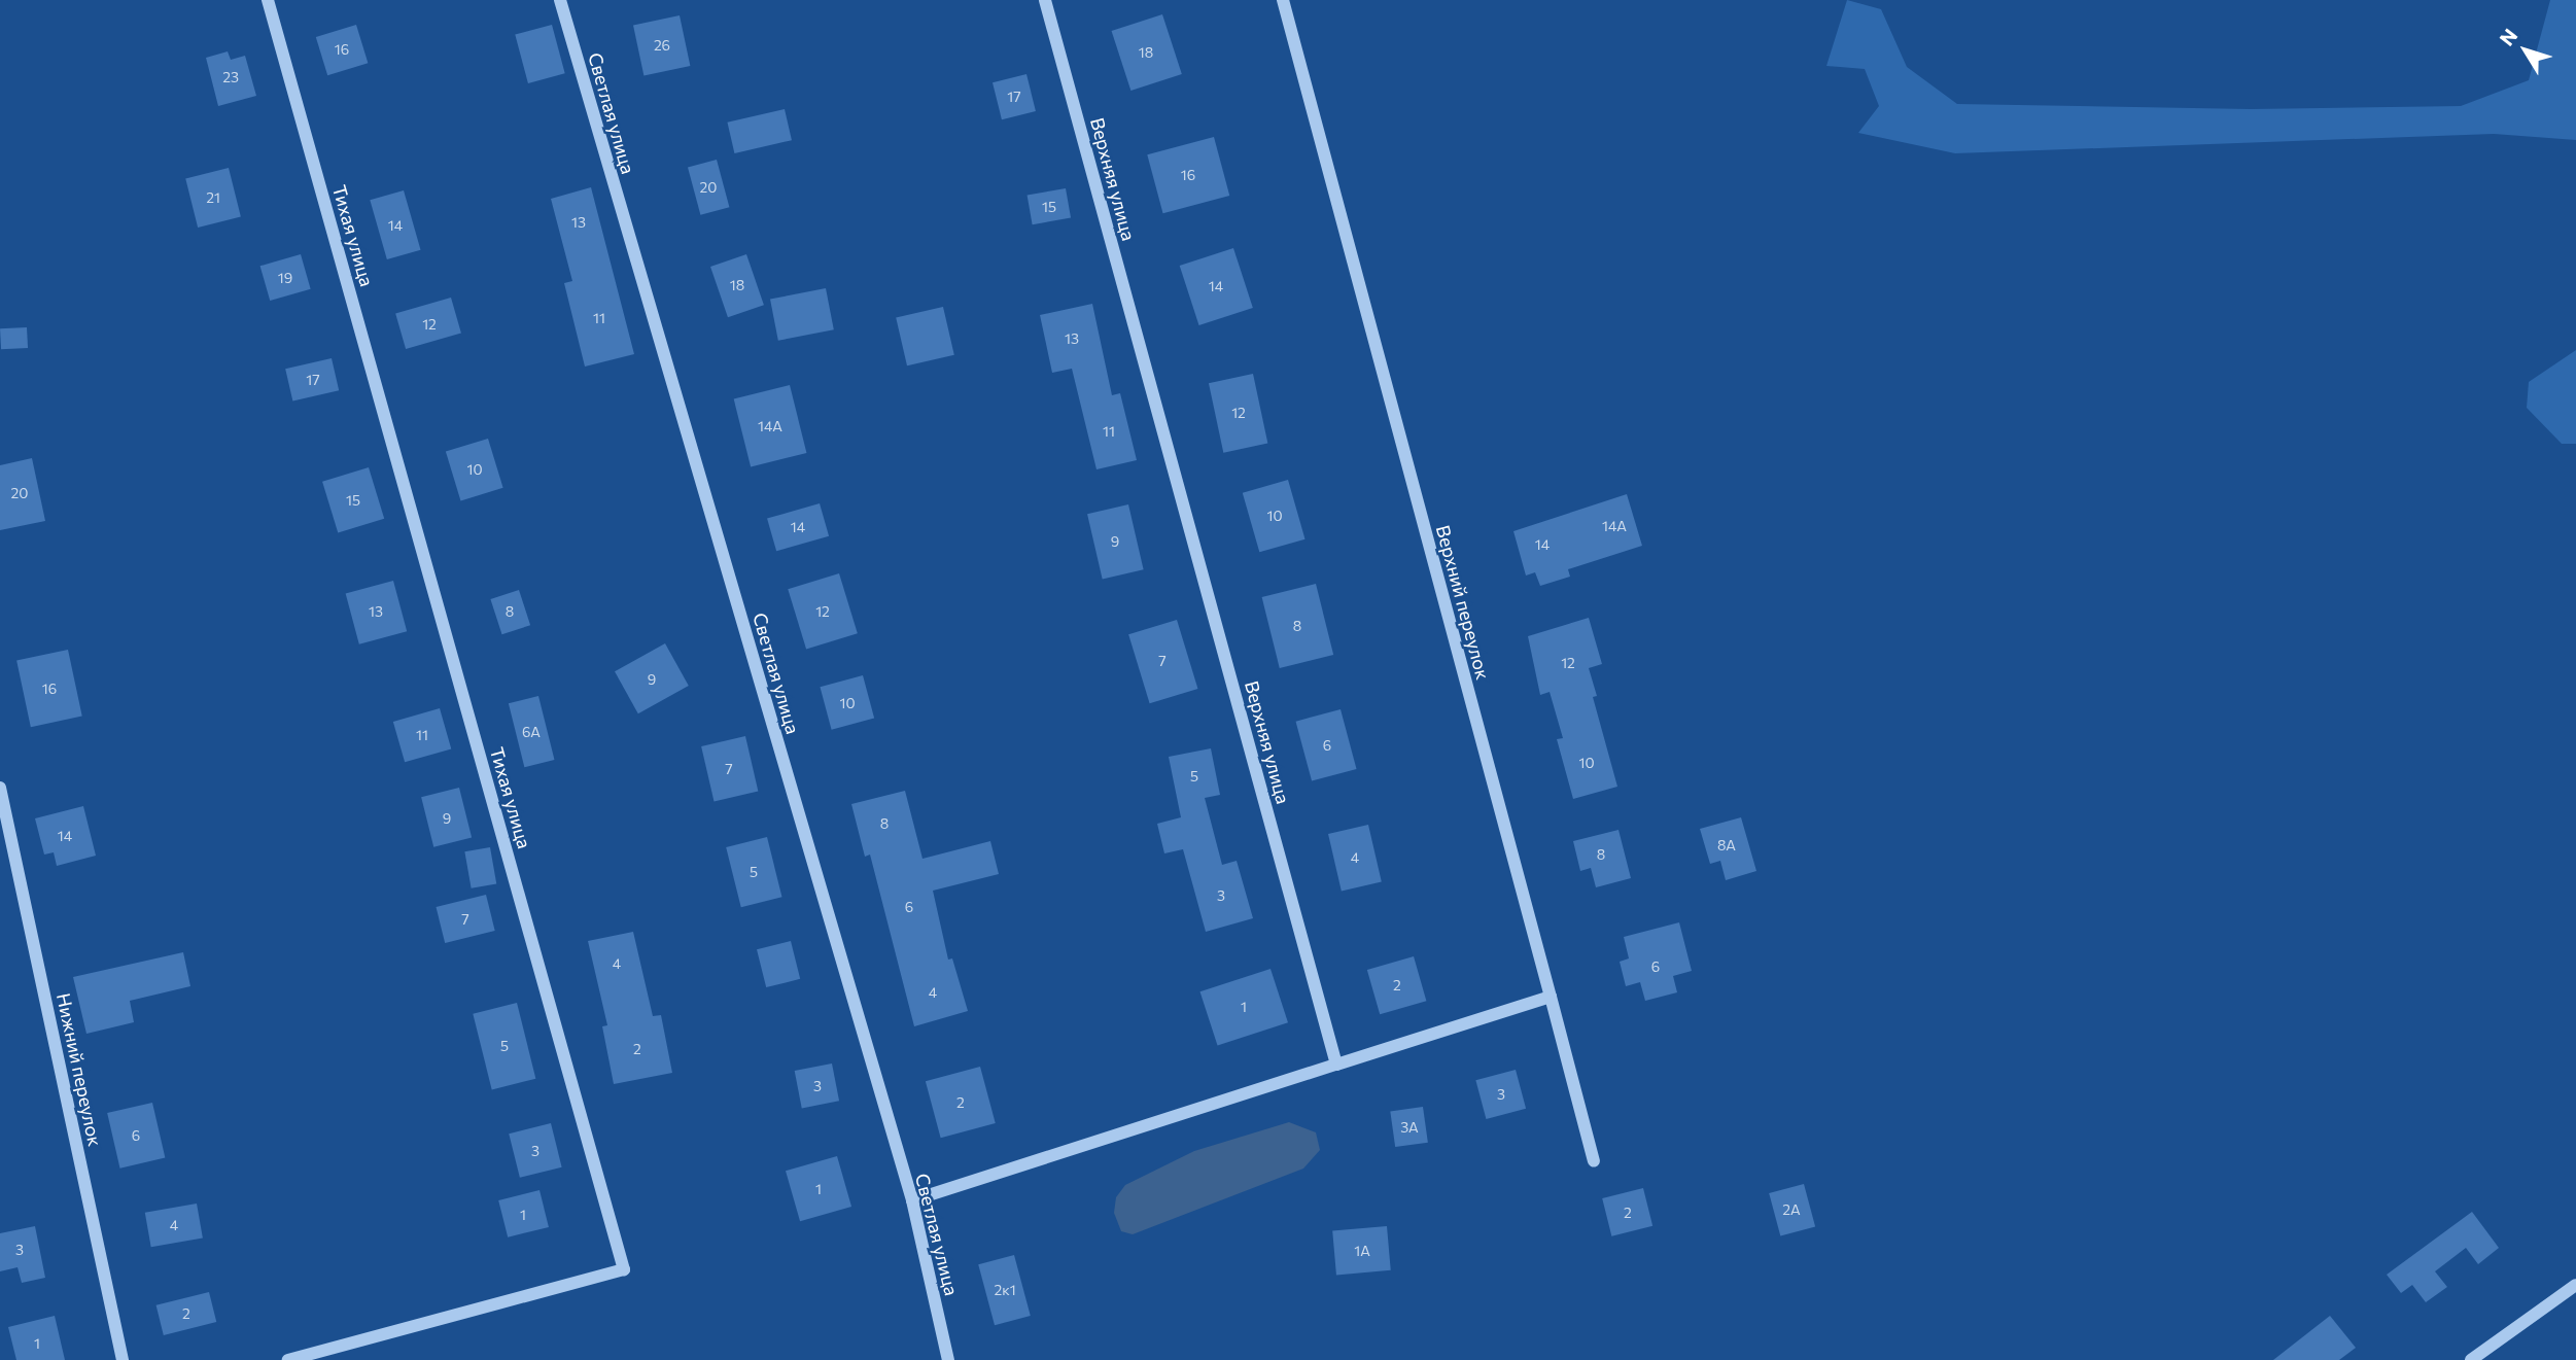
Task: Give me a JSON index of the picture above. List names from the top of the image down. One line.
{"streets":{"street":["Светлая улица","Верхняя улица","Тихая улица","Верхний переулок","Нижний переулок"]},"house_numbers":["26","16","18","23","17","16","20","21","15","13","14","19","18","14","11","12","13","17","12","14А","11","10","20","15","10","14А","14","9","14","13","8","12","8","7","12","9","16","10","6А","11","6","10","7","5","9","8","14","8А","8","4","5","3","6","7","4","6","2","4","1","5","2","3","3","2","3А","6","3","1","2А","2","1","4","3","1А","2к1","2","1"],"north":"top left"}
